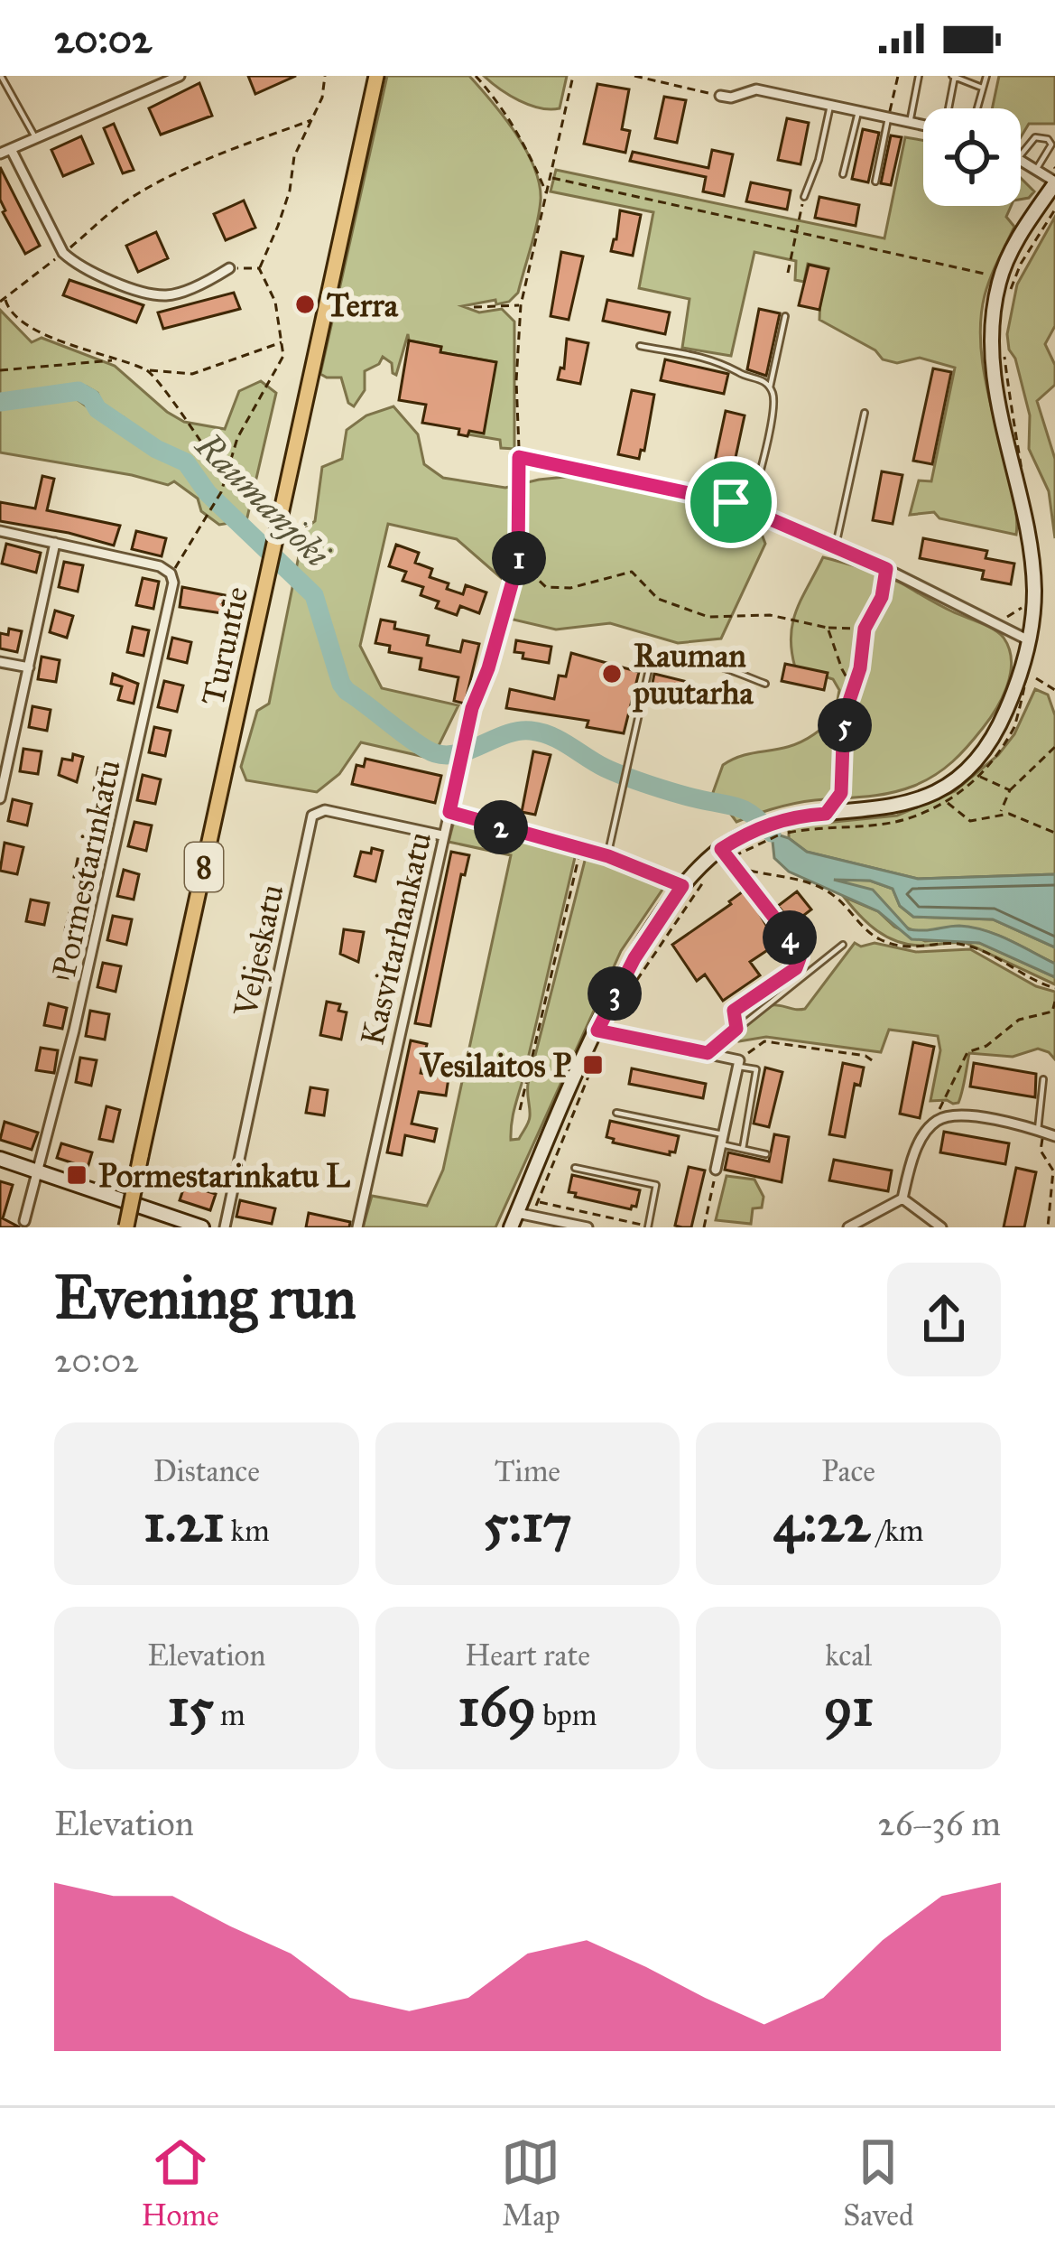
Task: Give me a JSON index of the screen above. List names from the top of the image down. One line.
{"streets":{"highway":["Turuntie","8"],"street":["Pormestarinkatu","Kasvitarhankatu","Veljeskatu"]},"crossings":[["Kasvitarhankatu","Veljeskatu"]],"water":["Raumanjoki"],"places":{"other":["Terra","Rauman puutarha"],"transit":["Vesilaitos P","Pormestarinkatu L"]},"page":{"status":"20:02","pins":["1","5","2","4","3"],"heading":["Evening run","20:02"],"stats":[["Distance","1.21 km"],["Time","5:17"],["Pace","4:22 /km"],["Elevation","15 m"],["Heart rate","169 bpm"],["kcal","91"]],"chart":["Elevation","26–36 m"],"tabs":["Home","Map","Saved"]}}
